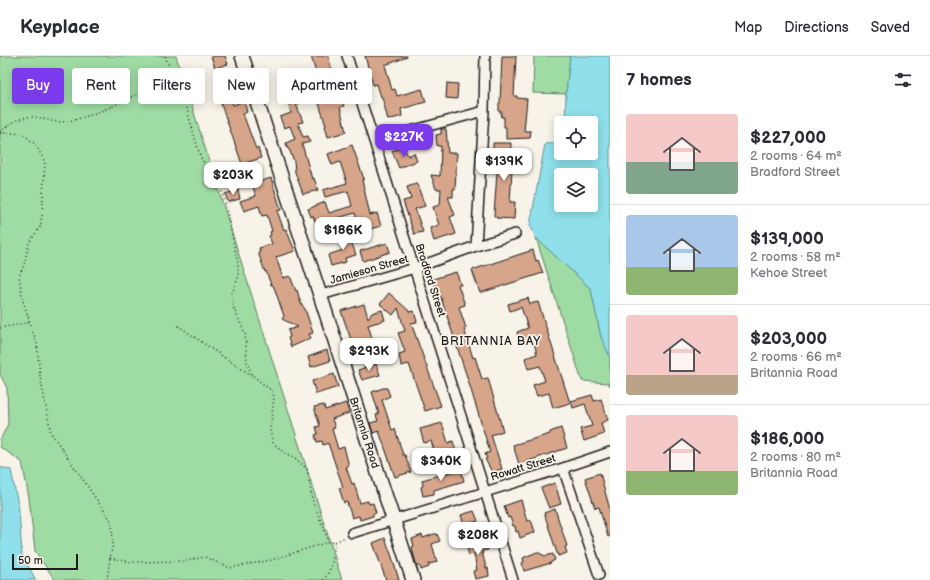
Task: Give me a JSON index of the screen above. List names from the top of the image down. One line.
{"streets":{"street":["Jamieson Street","Bradford Street","Britannia Road","Rowatt Street"]},"crossings":[["Jamieson Street","Bradford Street"],["Jamieson Street","Britannia Road"],["Bradford Street","Rowatt Street"],["Britannia Road","Rowatt Street"]],"districts":["BRITANNIA BAY"],"scale_bar":"50 m","page":{"header":"Keyplace","nav":["Map","Directions","Saved"],"heading":"7 homes","chip":["Buy","Rent","Filters","New","Apartment"],"list":[{"name":"$227,000","note":"2 rooms · 64 m² · Bradford Street"},{"name":"$139,000","note":"2 rooms · 58 m² · Kehoe Street"},{"name":"$203,000","note":"2 rooms · 66 m² · Britannia Road"},{"name":"$186,000","note":"2 rooms · 80 m² · Britannia Road"}],"price":["$227K","$139K","$203K","$186K","$293K","$340K","$208K"],"scale":"50 m"}}
